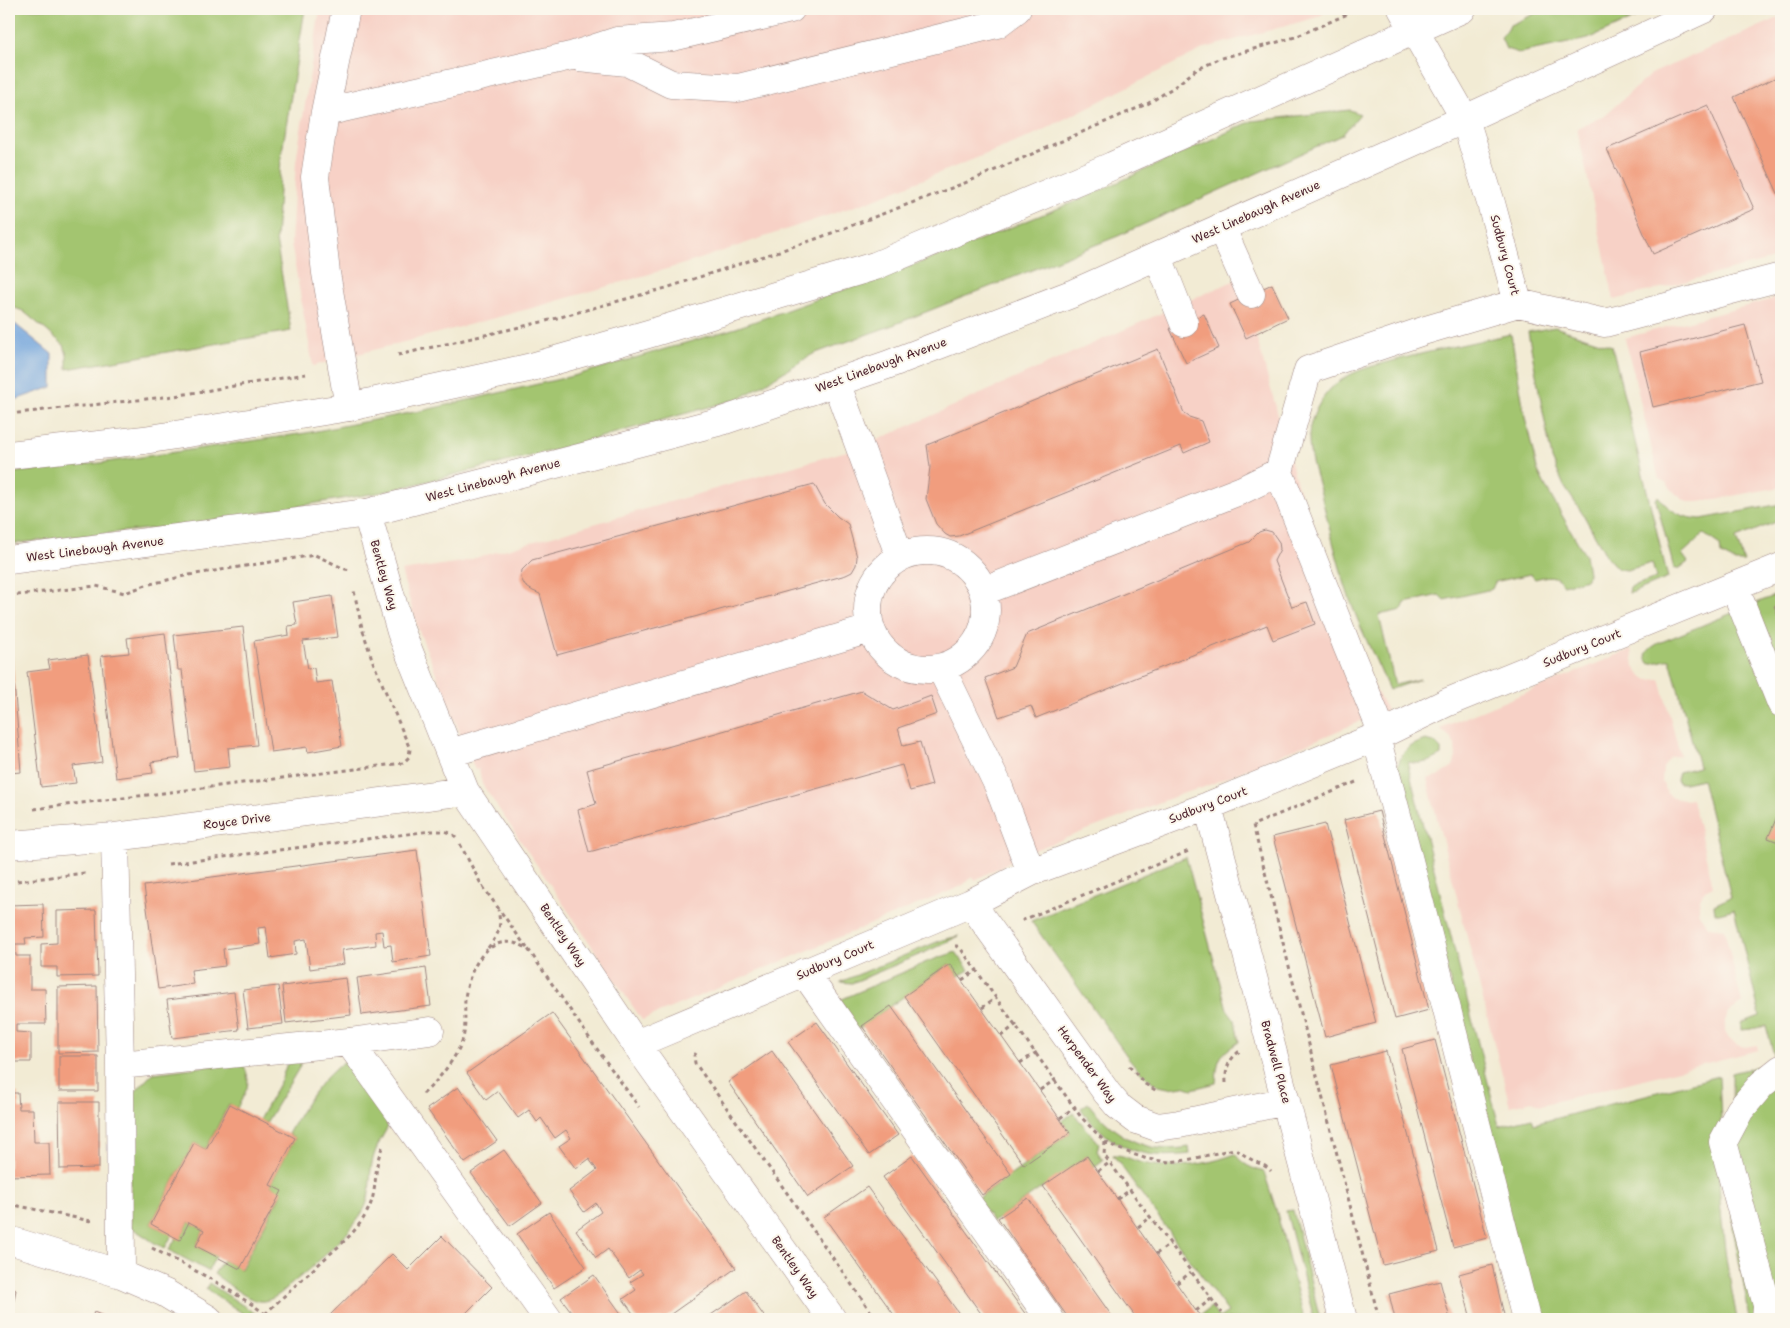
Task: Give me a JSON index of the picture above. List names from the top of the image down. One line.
{"streets":{"street":["West Linebaugh Avenue","Sudbury Court","Bentley Way","Royce Drive","Bradwell Place","Harpender Way"]},"crossings":[["West Linebaugh Avenue","Sudbury Court"],["West Linebaugh Avenue","Bentley Way"],["Sudbury Court","Bentley Way"],["Sudbury Court","Bradwell Place"],["Sudbury Court","Harpender Way"],["Bentley Way","Royce Drive"],["Bradwell Place","Harpender Way"]]}
